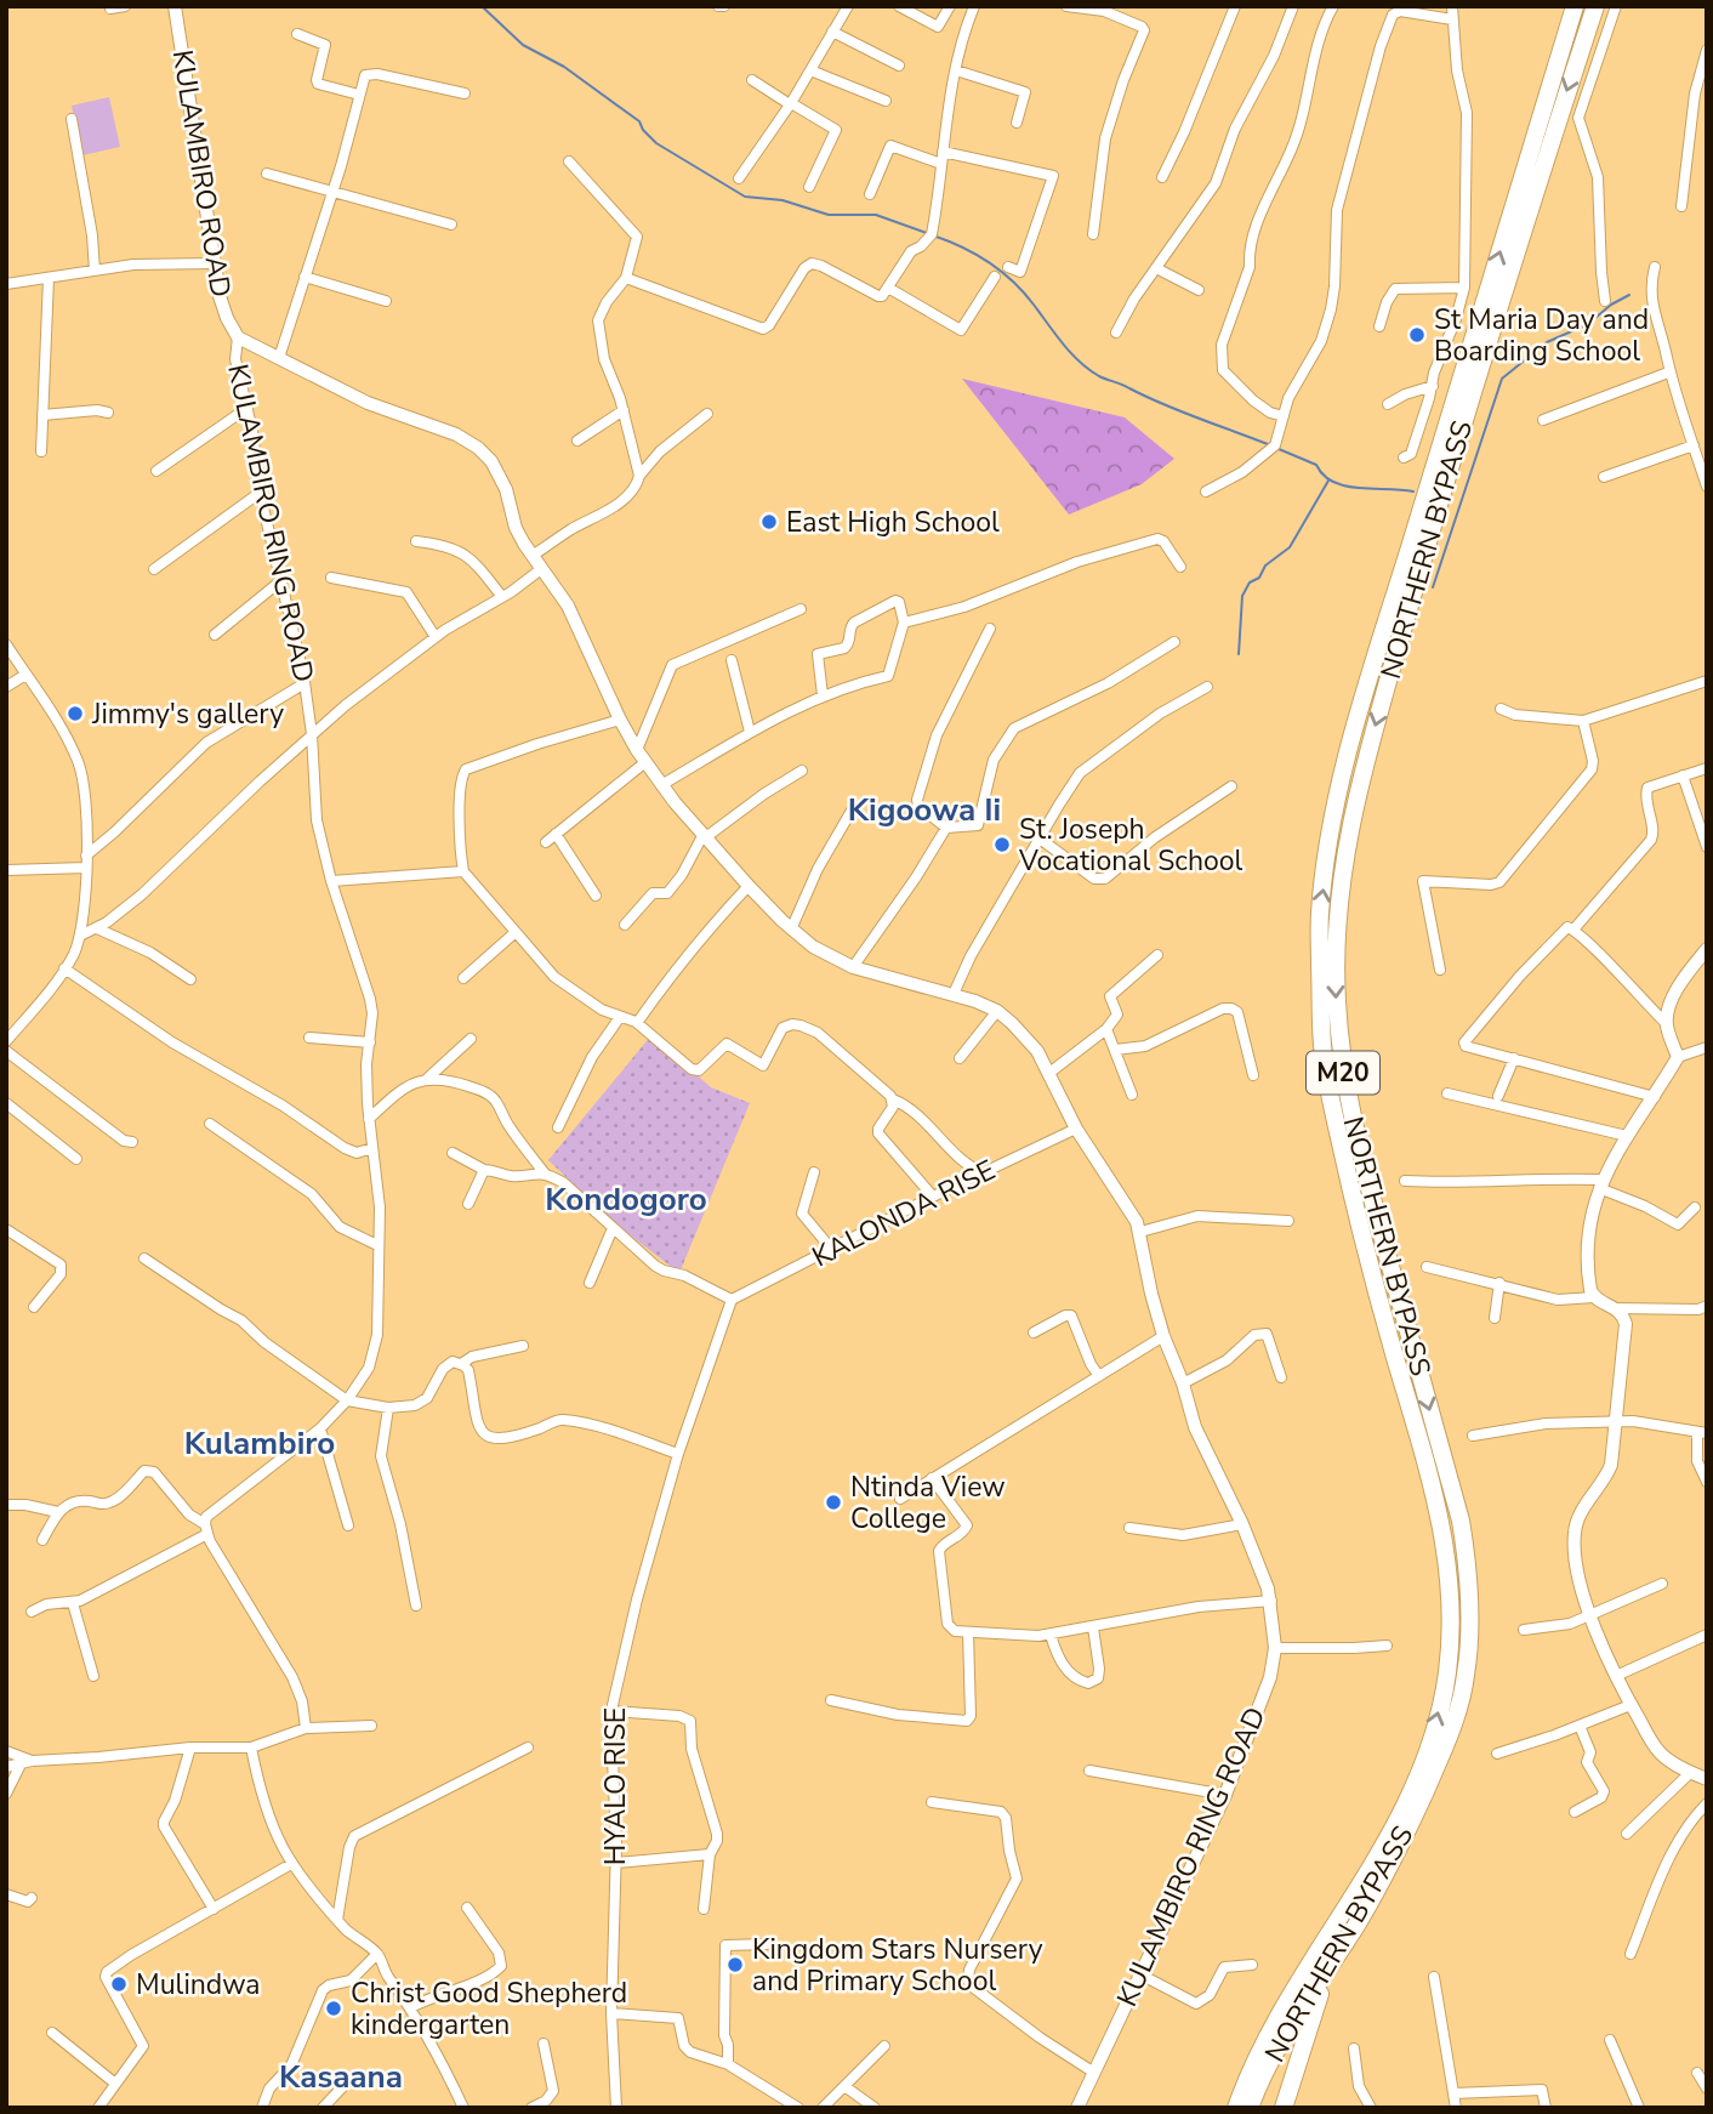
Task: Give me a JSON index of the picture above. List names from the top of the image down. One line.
{"streets":{"highway":["NORTHERN BYPASS","M20"],"street":["KULAMBIRO ROAD","KULAMBIRO RING ROAD","KALONDA RISE","HYALO RISE"]},"crossings":[["KULAMBIRO ROAD","KULAMBIRO RING ROAD"],["KULAMBIRO RING ROAD","KALONDA RISE"],["KALONDA RISE","HYALO RISE"]],"districts":["Kigoowa Ii","Kondogoro","Kulambiro","Kasaana"],"places":["St Maria Day and Boarding School","East High School","Jimmy's gallery","St. Joseph Vocational School","Ntinda View College","Kingdom Stars Nursery and Primary School","Mulindwa","Christ Good Shepherd kindergarten"]}
